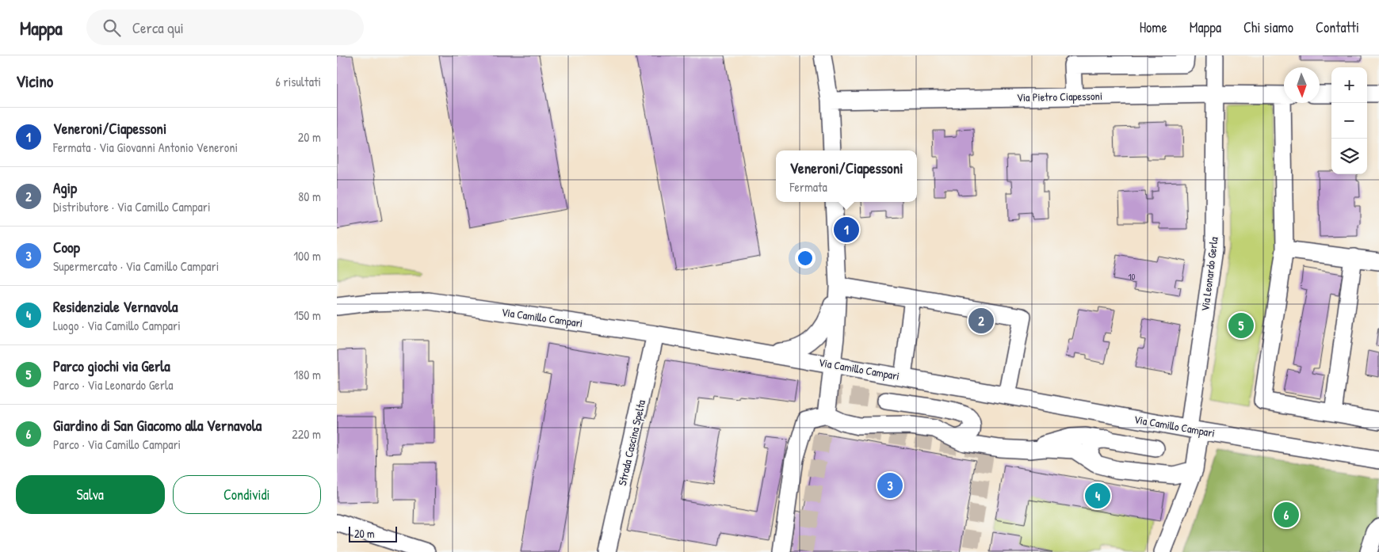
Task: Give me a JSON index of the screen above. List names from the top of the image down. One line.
{"streets":{"street":["Via Pietro Ciapessoni","Via Leonardo Gerla","Via Camillo Campari","Strada Cascina Spelta"]},"crossings":[["Via Pietro Ciapessoni","Via Leonardo Gerla"],["Via Leonardo Gerla","Via Camillo Campari"],["Via Camillo Campari","Strada Cascina Spelta"]],"house_numbers":["10"],"scale_bar":"20 m","north":"bottom","page":{"header":"Mappa","search":"Cerca qui","nav":["Home","Mappa","Chi siamo","Contatti"],"heading":["Vicino","6 risultati"],"map_buttons":["+","−"],"list":[{"mark":"1","name":"Veneroni/Ciapessoni","note":"Fermata · Via Giovanni Antonio Veneroni","value":"20 m"},{"mark":"2","name":"Agip","note":"Distributore · Via Camillo Campari","value":"80 m"},{"mark":"3","name":"Coop","note":"Supermercato · Via Camillo Campari","value":"100 m"},{"mark":"4","name":"Residenziale Vernavola","note":"Luogo · Via Camillo Campari","value":"150 m"},{"mark":"5","name":"Parco giochi via Gerla","note":"Parco · Via Leonardo Gerla","value":"180 m"},{"mark":"6","name":"Giardino di San Giacomo alla Vernavola","note":"Parco · Via Camillo Campari","value":"220 m"}],"popup":["Veneroni/Ciapessoni","Fermata"],"pins":["1","2","5","3","4","6"],"buttons":["Salva","Condividi"],"scale":"20 m"}}
